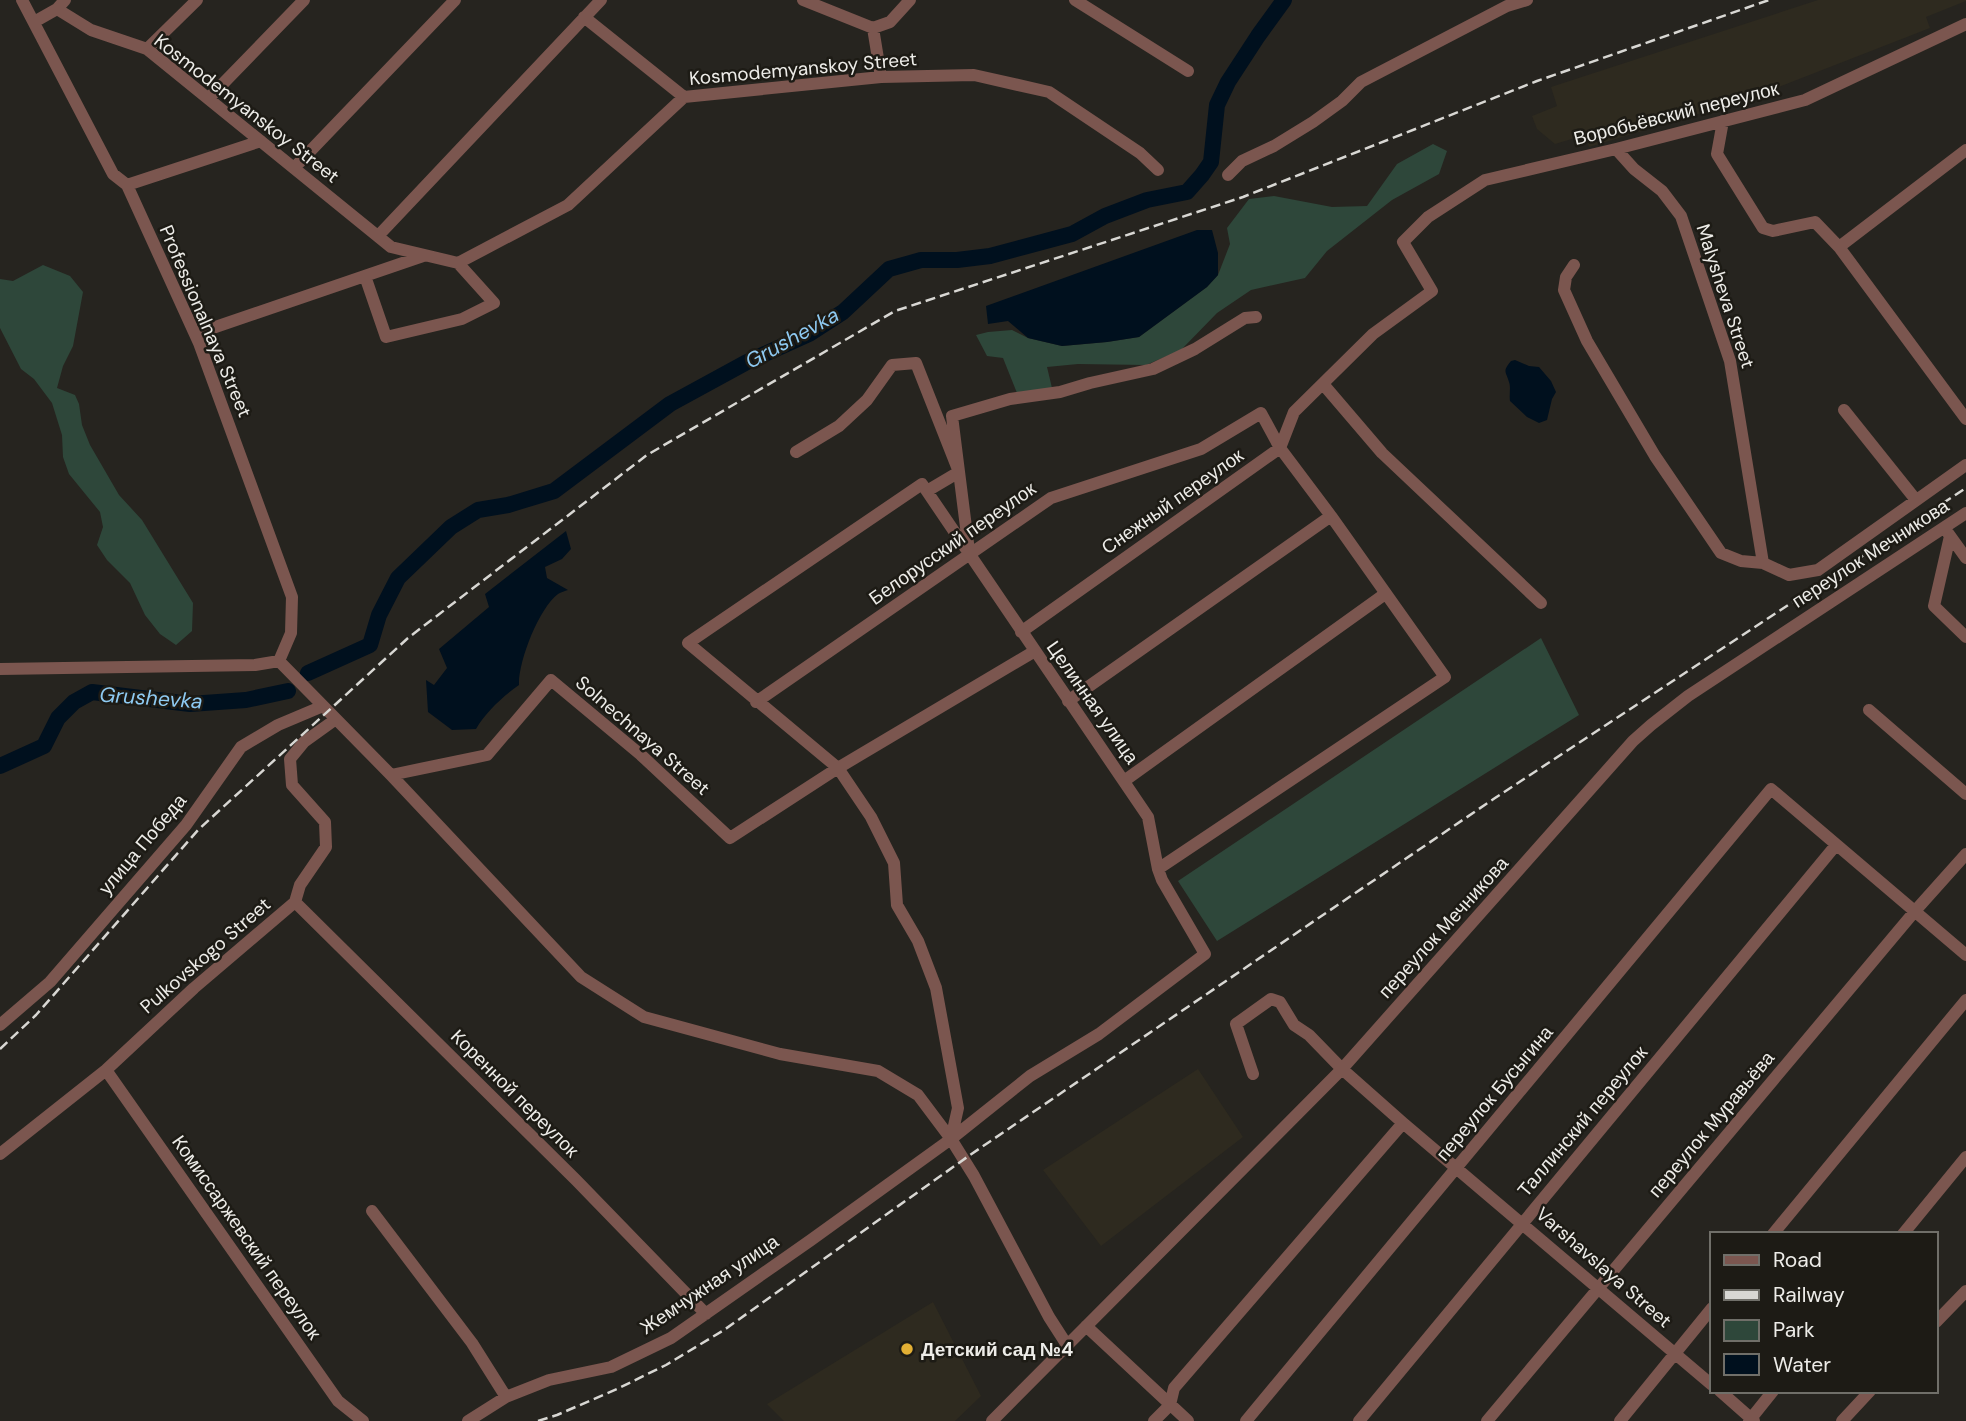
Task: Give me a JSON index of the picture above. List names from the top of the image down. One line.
{"streets":{"street":["Kosmodemyanskoy Street","Воробьёвский переулок","Malysheva Street","Professionalnaya Street","Снежный переулок","Белорусский переулок","переулок Мечникова","Целинная улица","Solnechnaya Street","улица Победа","Pulkovskogo Street","Коренной переулок","переулок Бусыгина","Таллинский переулок","переулок Муравьёва","Комиссаржевский переулок","Varshavslaya Street","Жемчужная улица"]},"crossings":[["Воробьёвский переулок","Malysheva Street"],["Снежный переулок","Белорусский переулок"],["Снежный переулок","Целинная улица"],["Белорусский переулок","Целинная улица"],["переулок Мечникова","Varshavslaya Street"],["Целинная улица","Жемчужная улица"],["Pulkovskogo Street","Коренной переулок"],["Pulkovskogo Street","Комиссаржевский переулок"],["Коренной переулок","Жемчужная улица"],["переулок Бусыгина","Таллинский переулок"],["переулок Бусыгина","Varshavslaya Street"],["Таллинский переулок","Varshavslaya Street"],["переулок Муравьёва","Varshavslaya Street"]],"water":["Grushevka"],"places":["Детский сад №4"],"legend":["Road","Railway","Park","Water"]}
